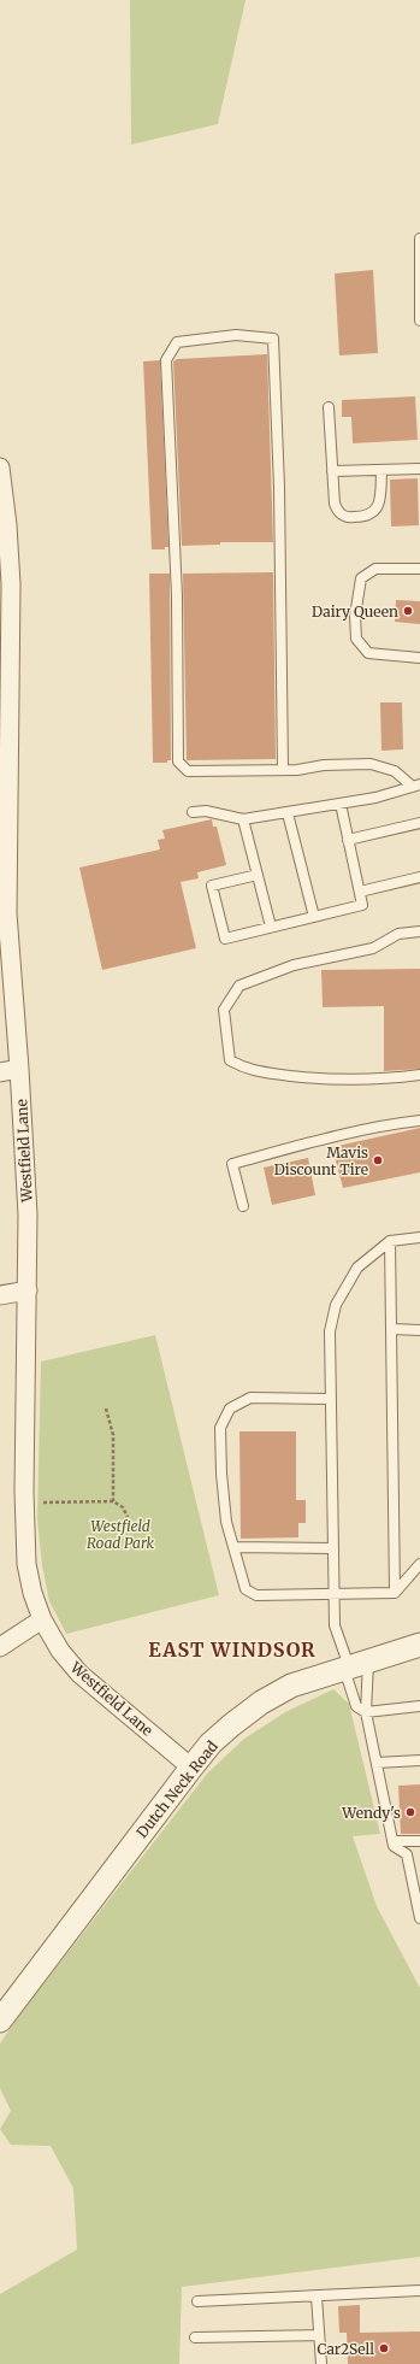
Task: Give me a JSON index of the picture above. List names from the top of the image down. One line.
{"streets":{"street":["Westfield Lane","Dutch Neck Road"]},"crossings":[["Westfield Lane","Dutch Neck Road"]],"districts":["EAST WINDSOR"],"parks":["Westfield Road Park"],"places":["Dairy Queen","Mavis Discount Tire","Wendy's","Car2Sell"]}
